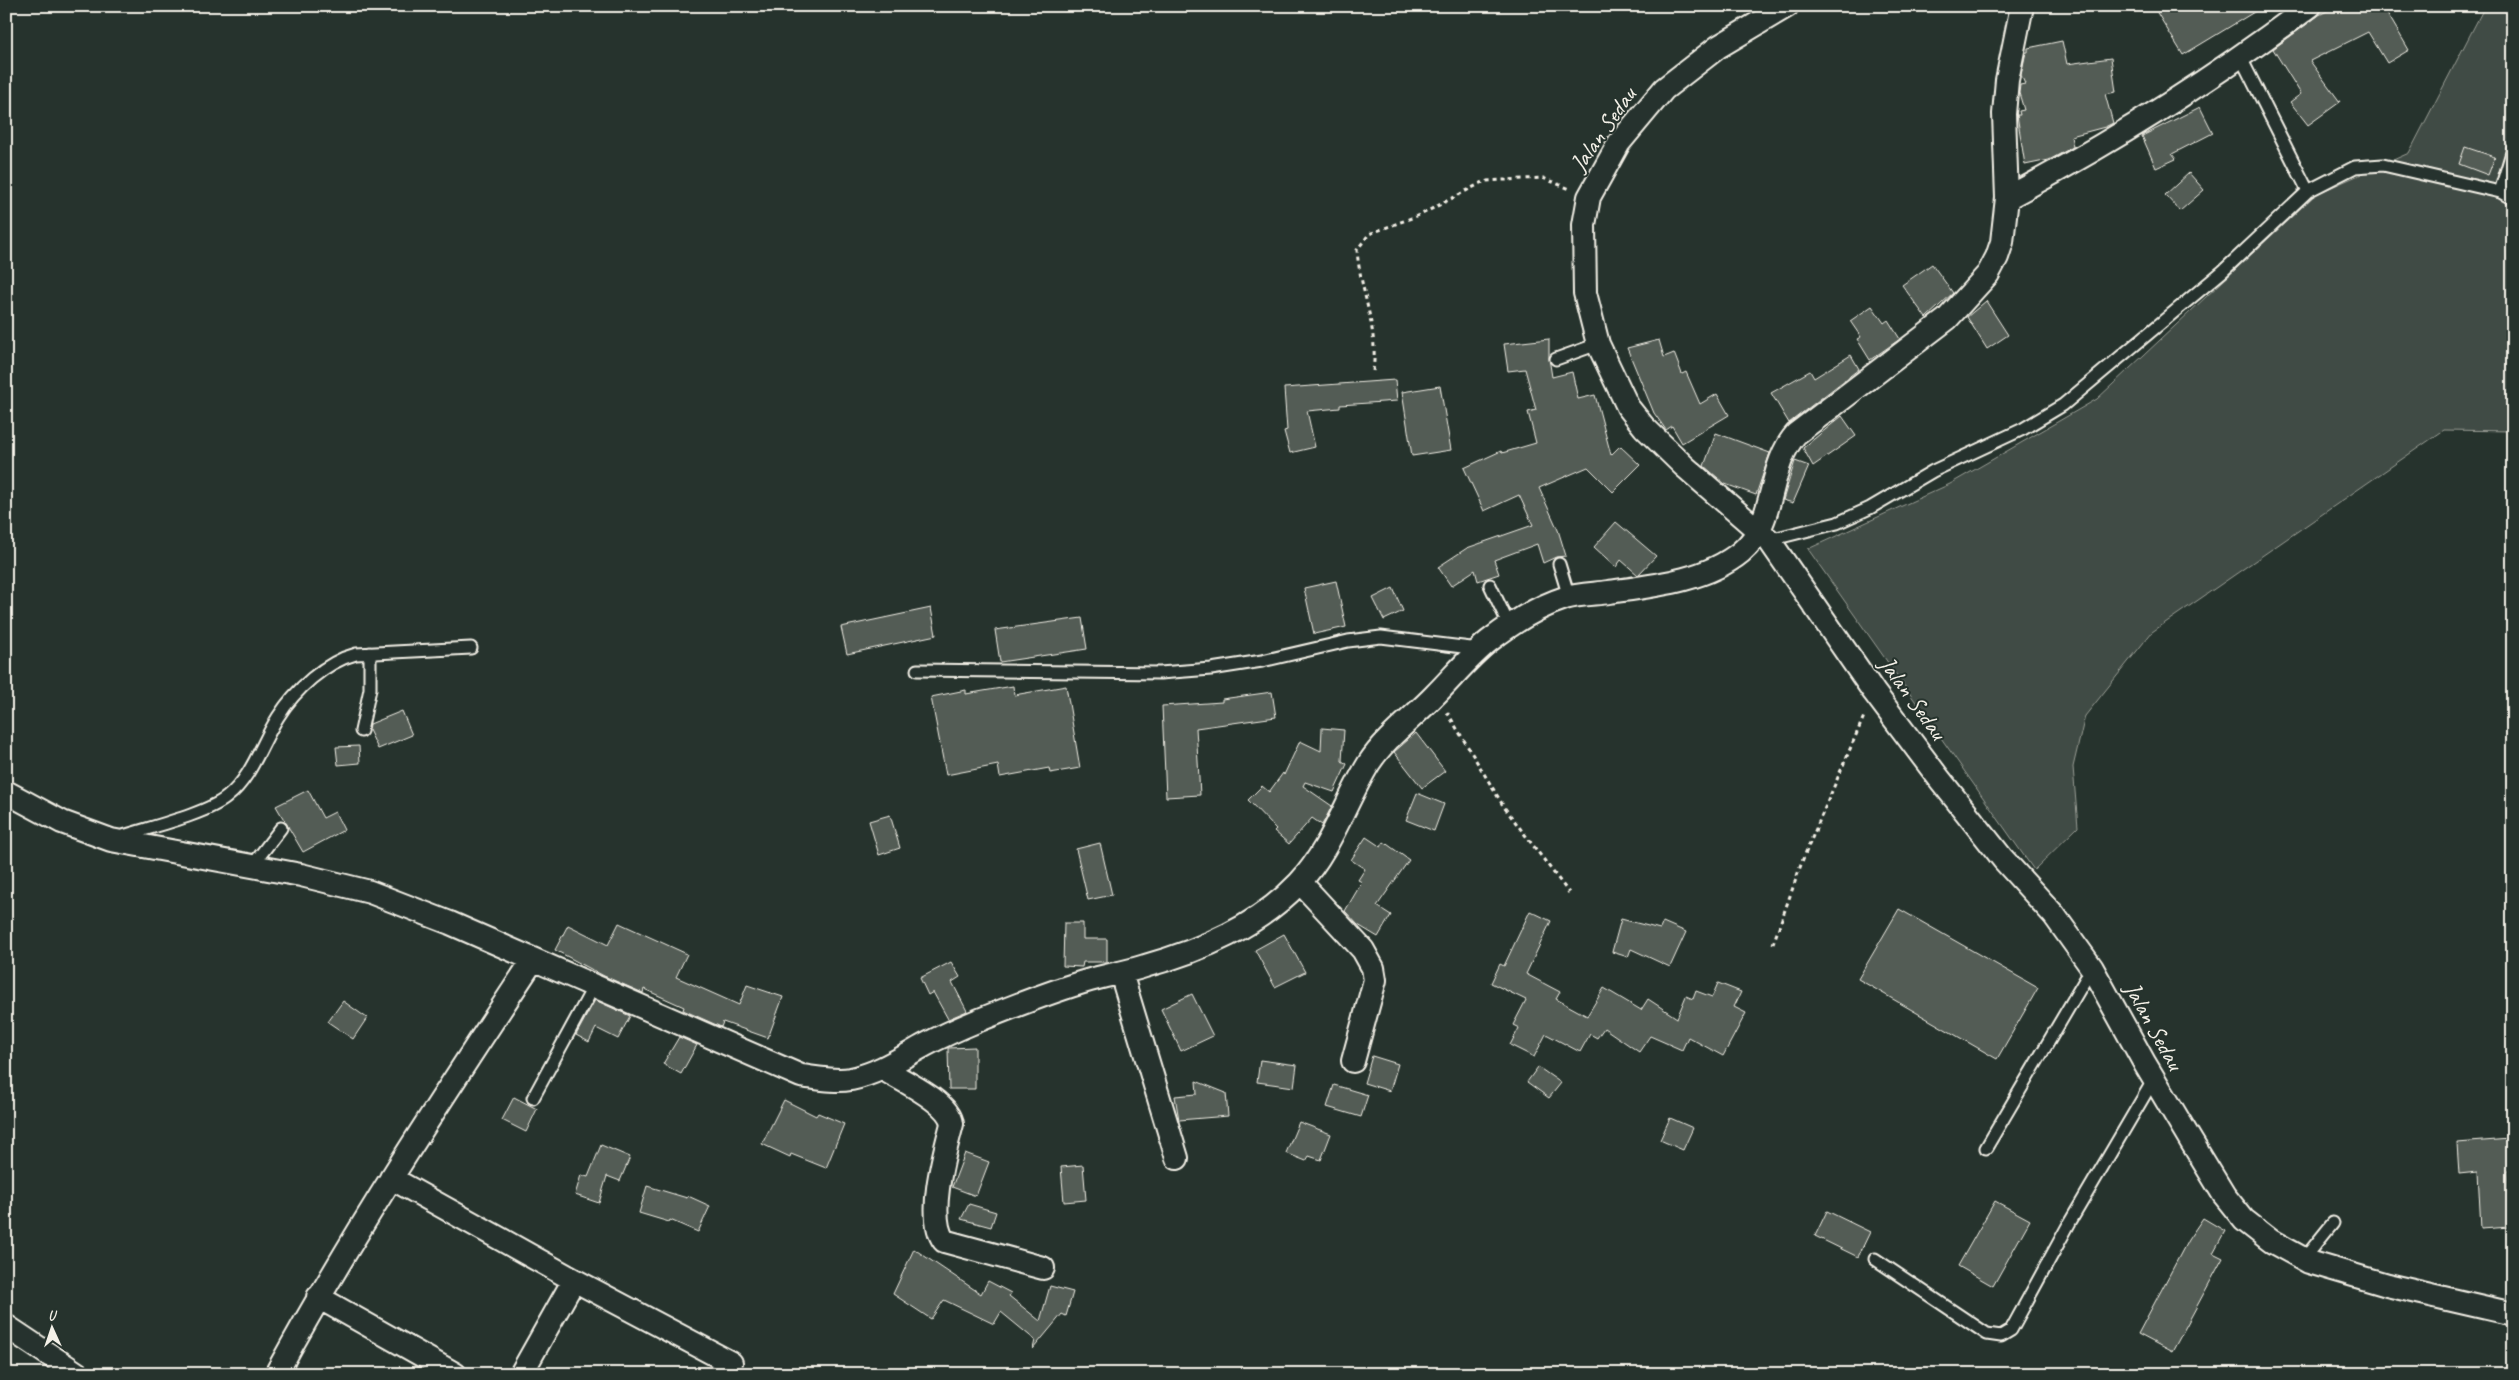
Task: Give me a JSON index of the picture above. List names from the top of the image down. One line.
{"streets":{"street":["Jalan Sedau"]},"north":"top"}
